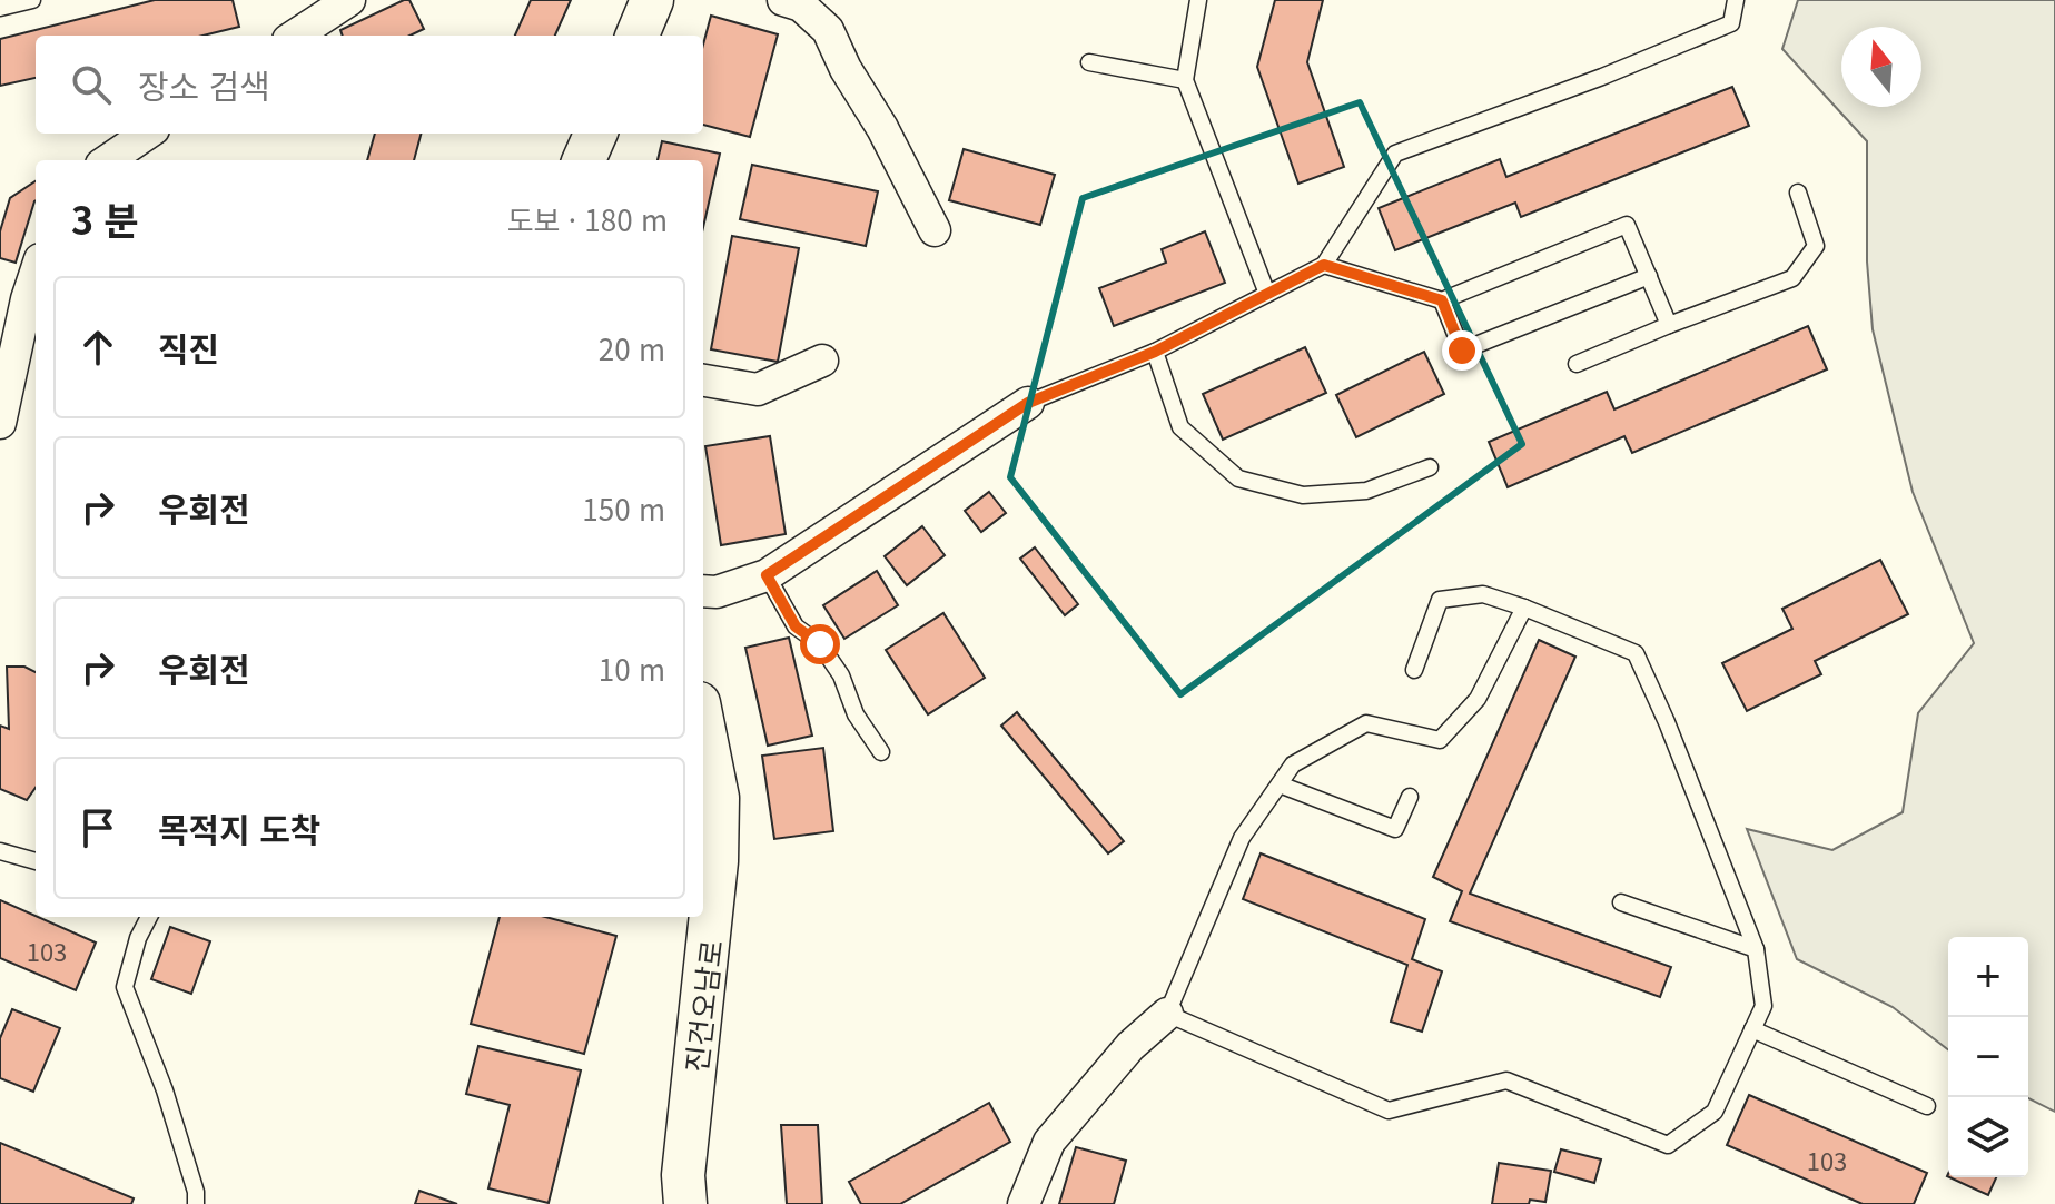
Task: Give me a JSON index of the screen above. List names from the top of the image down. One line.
{"streets":{"main road":["진건오남로"]},"house_numbers":["103","103"],"north":"top","page":{"search":"장소 검색","heading":["3 분","도보 · 180 m"],"list":[["직진","20 m"],["우회전","150 m"],["우회전","10 m"],"목적지 도착"],"map_buttons":["+","−"]}}
